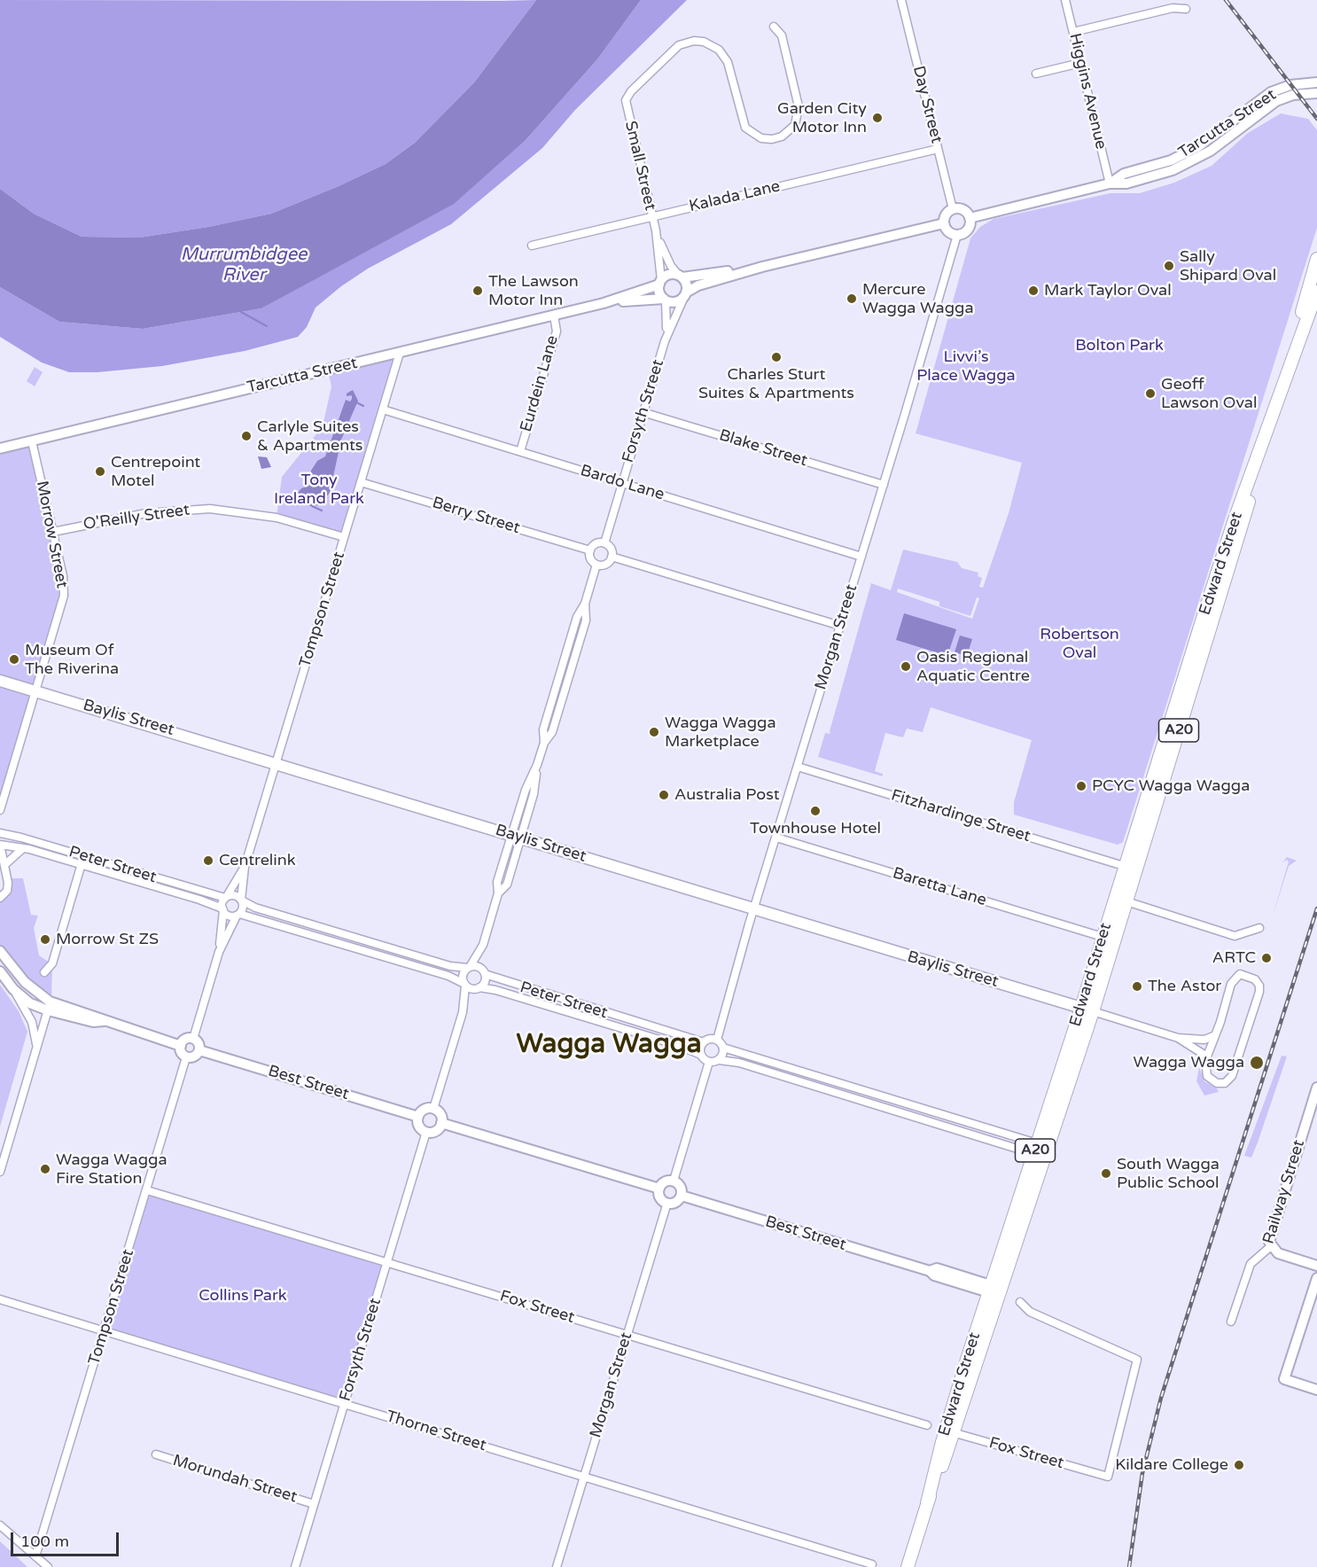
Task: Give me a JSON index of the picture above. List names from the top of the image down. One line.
{"streets":{"highway":["Edward Street","A20"],"main road":["Baylis Street"],"street":["Higgins Avenue","Day Street","Tarcutta Street","Small Street","Kalada Lane","Eurdein Lane","Forsyth Street","Blake Street","Bardo Lane","Berry Street","O'Reilly Street","Morrow Street","Tompson Street","Morgan Street","Fitzhardinge Street","Peter Street","Baretta Lane","Best Street","Railway Street","Fox Street","Thorne Street","Morundah Street"]},"crossings":[["Higgins Avenue","Tarcutta Street"],["Day Street","Tarcutta Street"],["Day Street","Kalada Lane"],["Day Street","Morgan Street"],["Tarcutta Street","Small Street"],["Tarcutta Street","Eurdein Lane"],["Tarcutta Street","Forsyth Street"],["Tarcutta Street","Morrow Street"],["Tarcutta Street","Tompson Street"],["Tarcutta Street","Morgan Street"],["Small Street","Kalada Lane"],["Small Street","Forsyth Street"],["Eurdein Lane","Bardo Lane"],["Forsyth Street","Blake Street"],["Forsyth Street","Bardo Lane"],["Forsyth Street","Berry Street"],["Forsyth Street","Best Street"],["Forsyth Street","Fox Street"],["Forsyth Street","Thorne Street"],["Forsyth Street","Morundah Street"],["Blake Street","Morgan Street"],["Bardo Lane","Tompson Street"],["Bardo Lane","Morgan Street"],["Berry Street","Tompson Street"],["O'Reilly Street","Morrow Street"],["O'Reilly Street","Tompson Street"],["Morrow Street","Baylis Street"],["Edward Street","Baylis Street"],["Edward Street","Fitzhardinge Street"],["Edward Street","Baretta Lane"],["Edward Street","Best Street"],["Edward Street","Fox Street"],["Tompson Street","Baylis Street"],["Tompson Street","Peter Street"],["Tompson Street","Best Street"],["Tompson Street","Fox Street"],["Tompson Street","Thorne Street"],["Morgan Street","Baylis Street"],["Morgan Street","Fitzhardinge Street"],["Morgan Street","Peter Street"],["Morgan Street","Baretta Lane"],["Morgan Street","Best Street"],["Morgan Street","Fox Street"],["Morgan Street","Thorne Street"]],"districts":["Wagga Wagga"],"water":["Murrumbidgee River"],"parks":["Bolton Park","Livvi’s Place Wagga","Tony Ireland Park","Robertson Oval","Collins Park"],"places":["Garden City Motor Inn","Sally Shipard Oval","The Lawson Motor Inn","Mark Taylor Oval","Mercure Wagga Wagga","Charles Sturt Suites & Apartments","Geoff Lawson Oval","Carlyle Suites & Apartments","Centrepoint Motel","Museum Of The Riverina","Oasis Regional Aquatic Centre","Wagga Wagga Marketplace","PCYC Wagga Wagga","Australia Post","Townhouse Hotel","Centrelink","Morrow St ZS","ARTC","The Astor","Wagga Wagga","Wagga Wagga Fire Station","South Wagga Public School","Kildare College"],"scale_bar":"100 m"}
